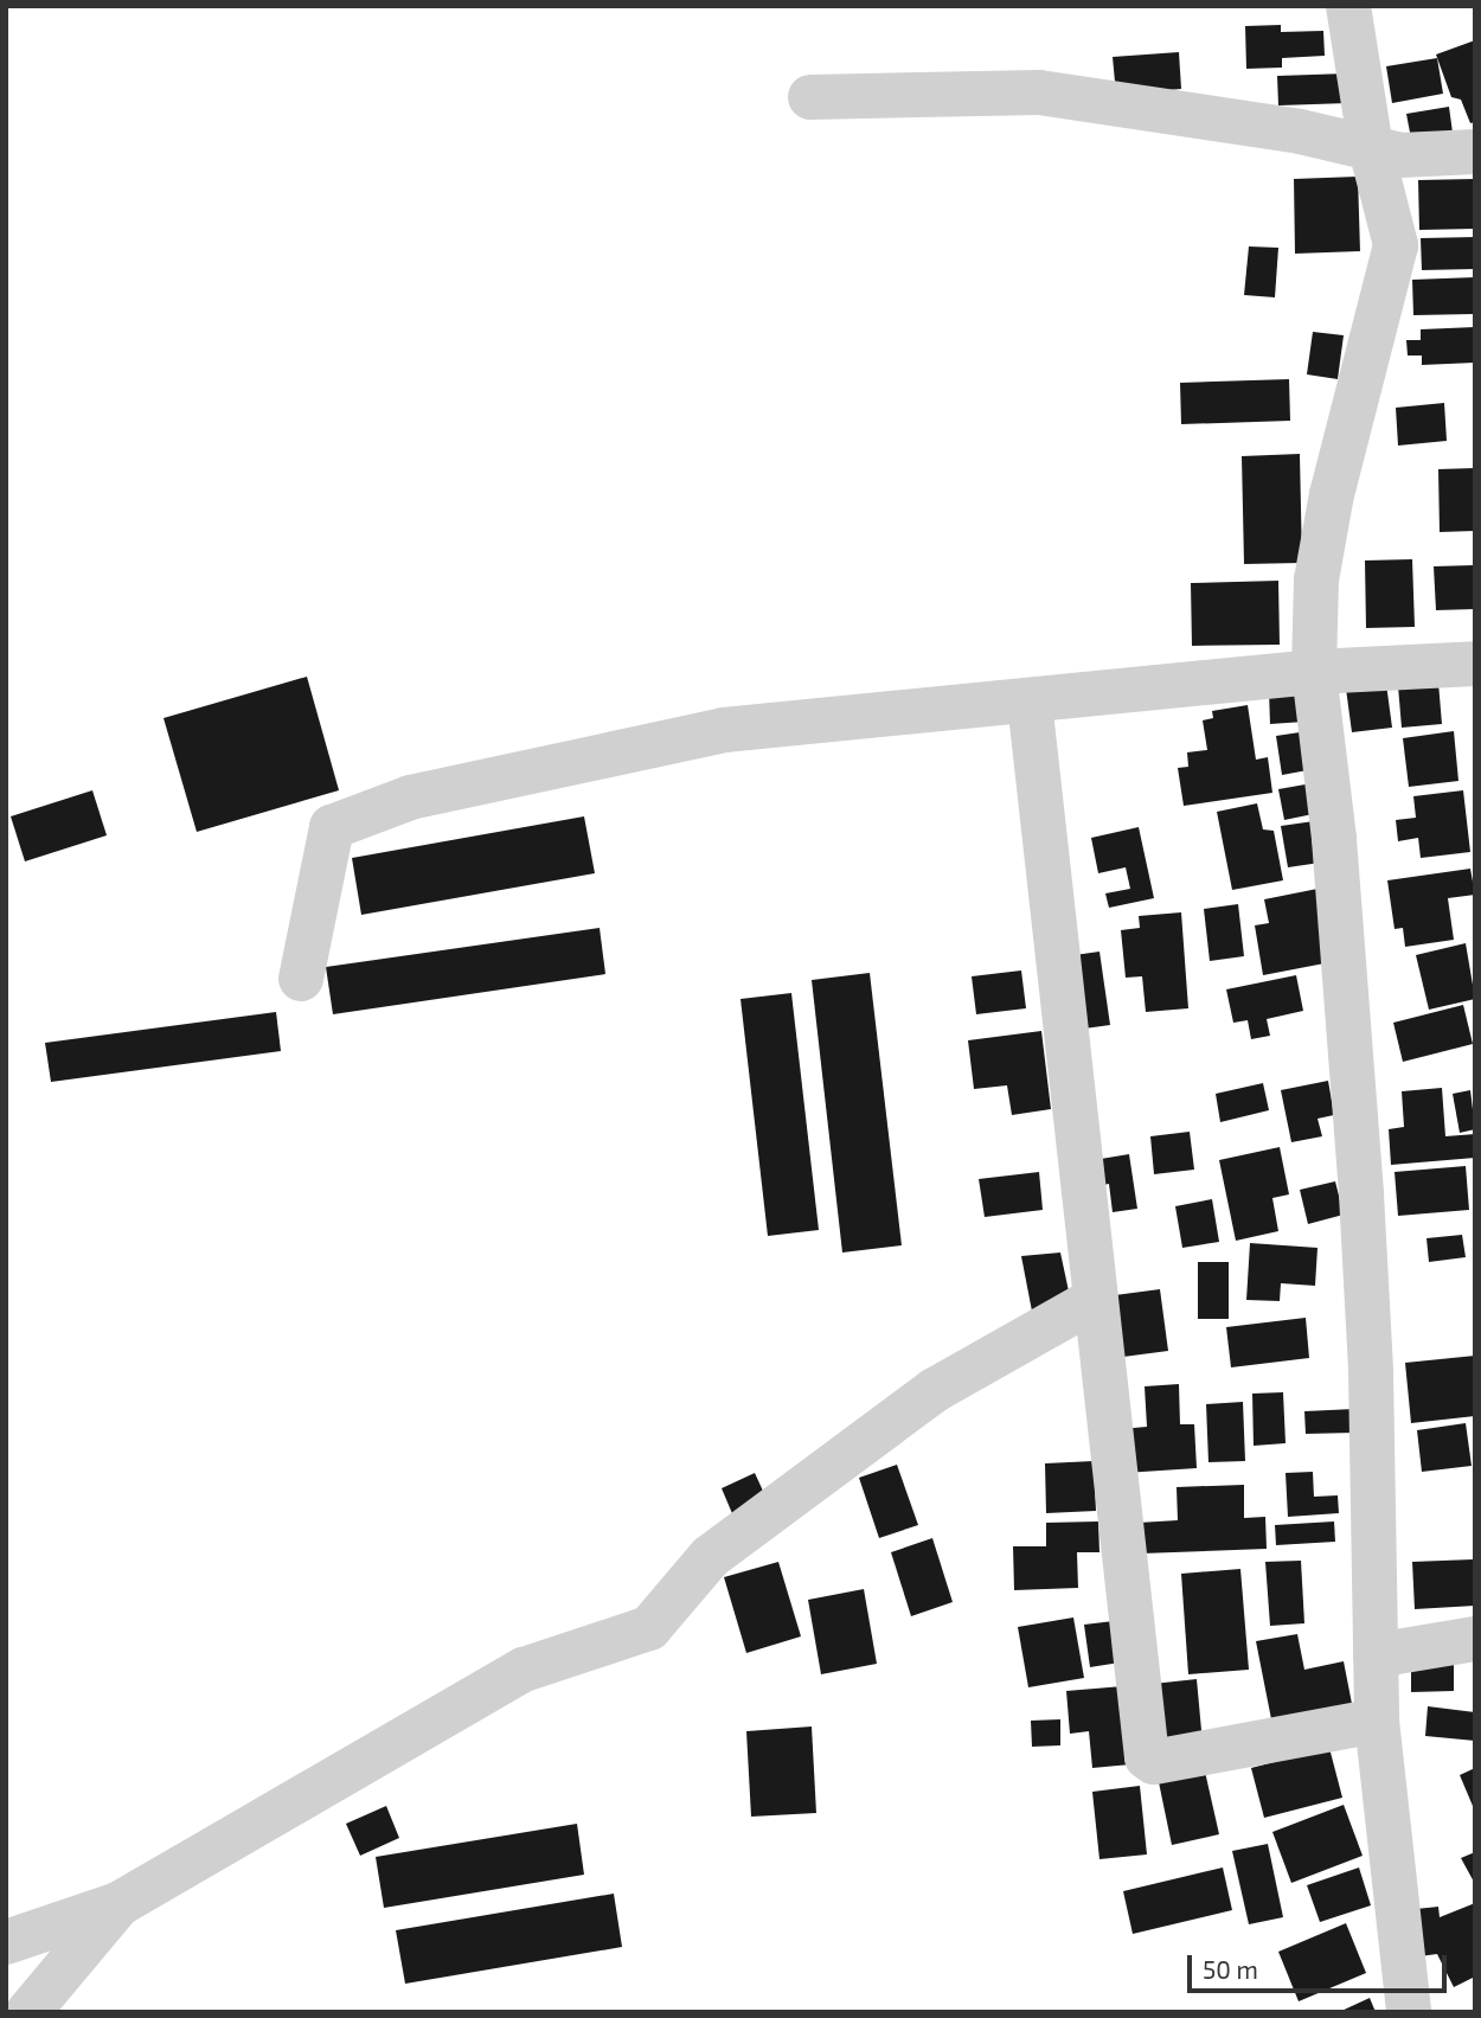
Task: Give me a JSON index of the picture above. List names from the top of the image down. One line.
{"scale_bar":"50 m"}
